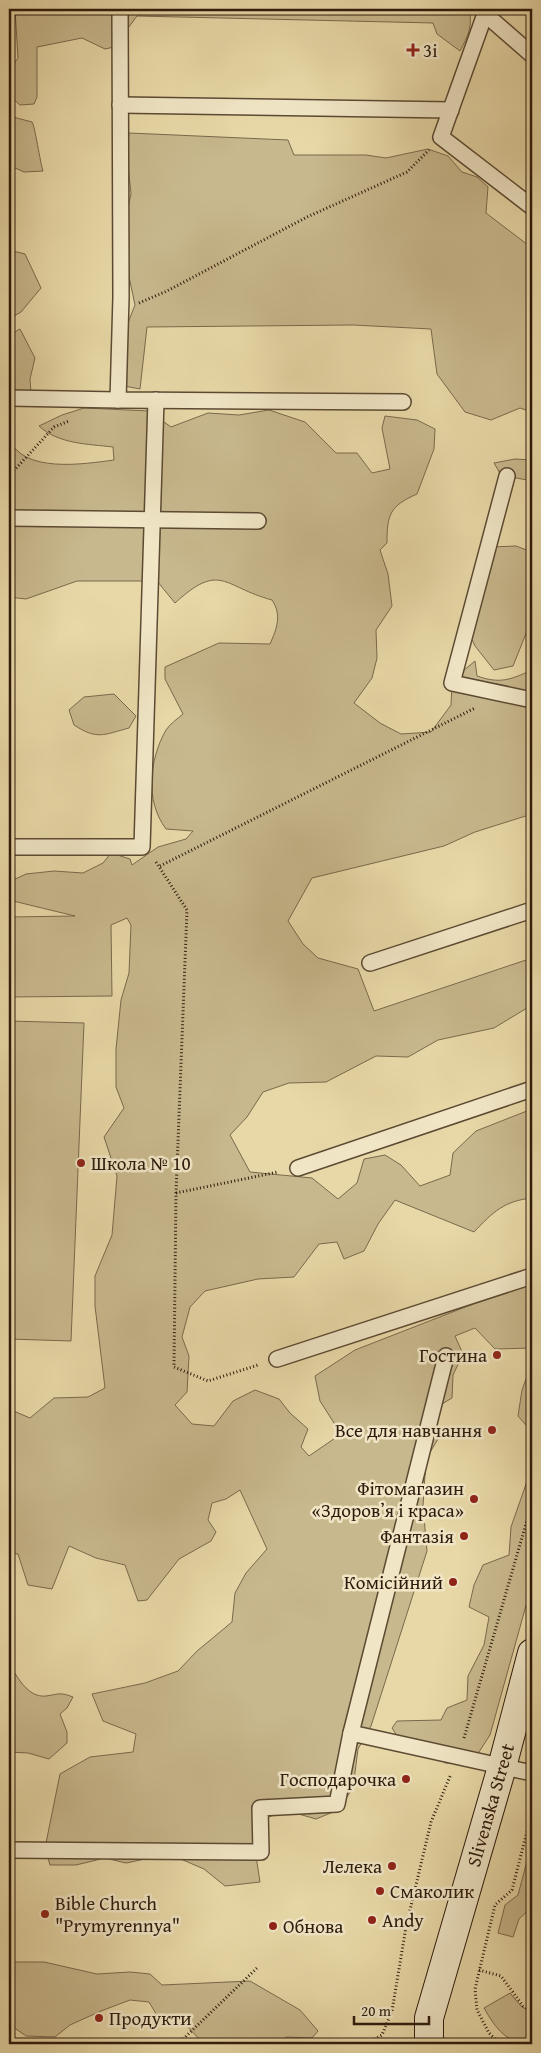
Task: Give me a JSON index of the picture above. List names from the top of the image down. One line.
{"streets":{"main road":["Slivenska Street"]},"places":{"health":["3i"],"other":["Школа № 10","Гостина","Все для навчання","Фітомагазин «Здоровʼя і краса»","Фантазія","Комісійний","Господарочка","Лелека","Смаколик","Bible Church \"Prymyrennya\"","Andy","Обнова","Продукти"]},"scale_bar":"20 m"}
